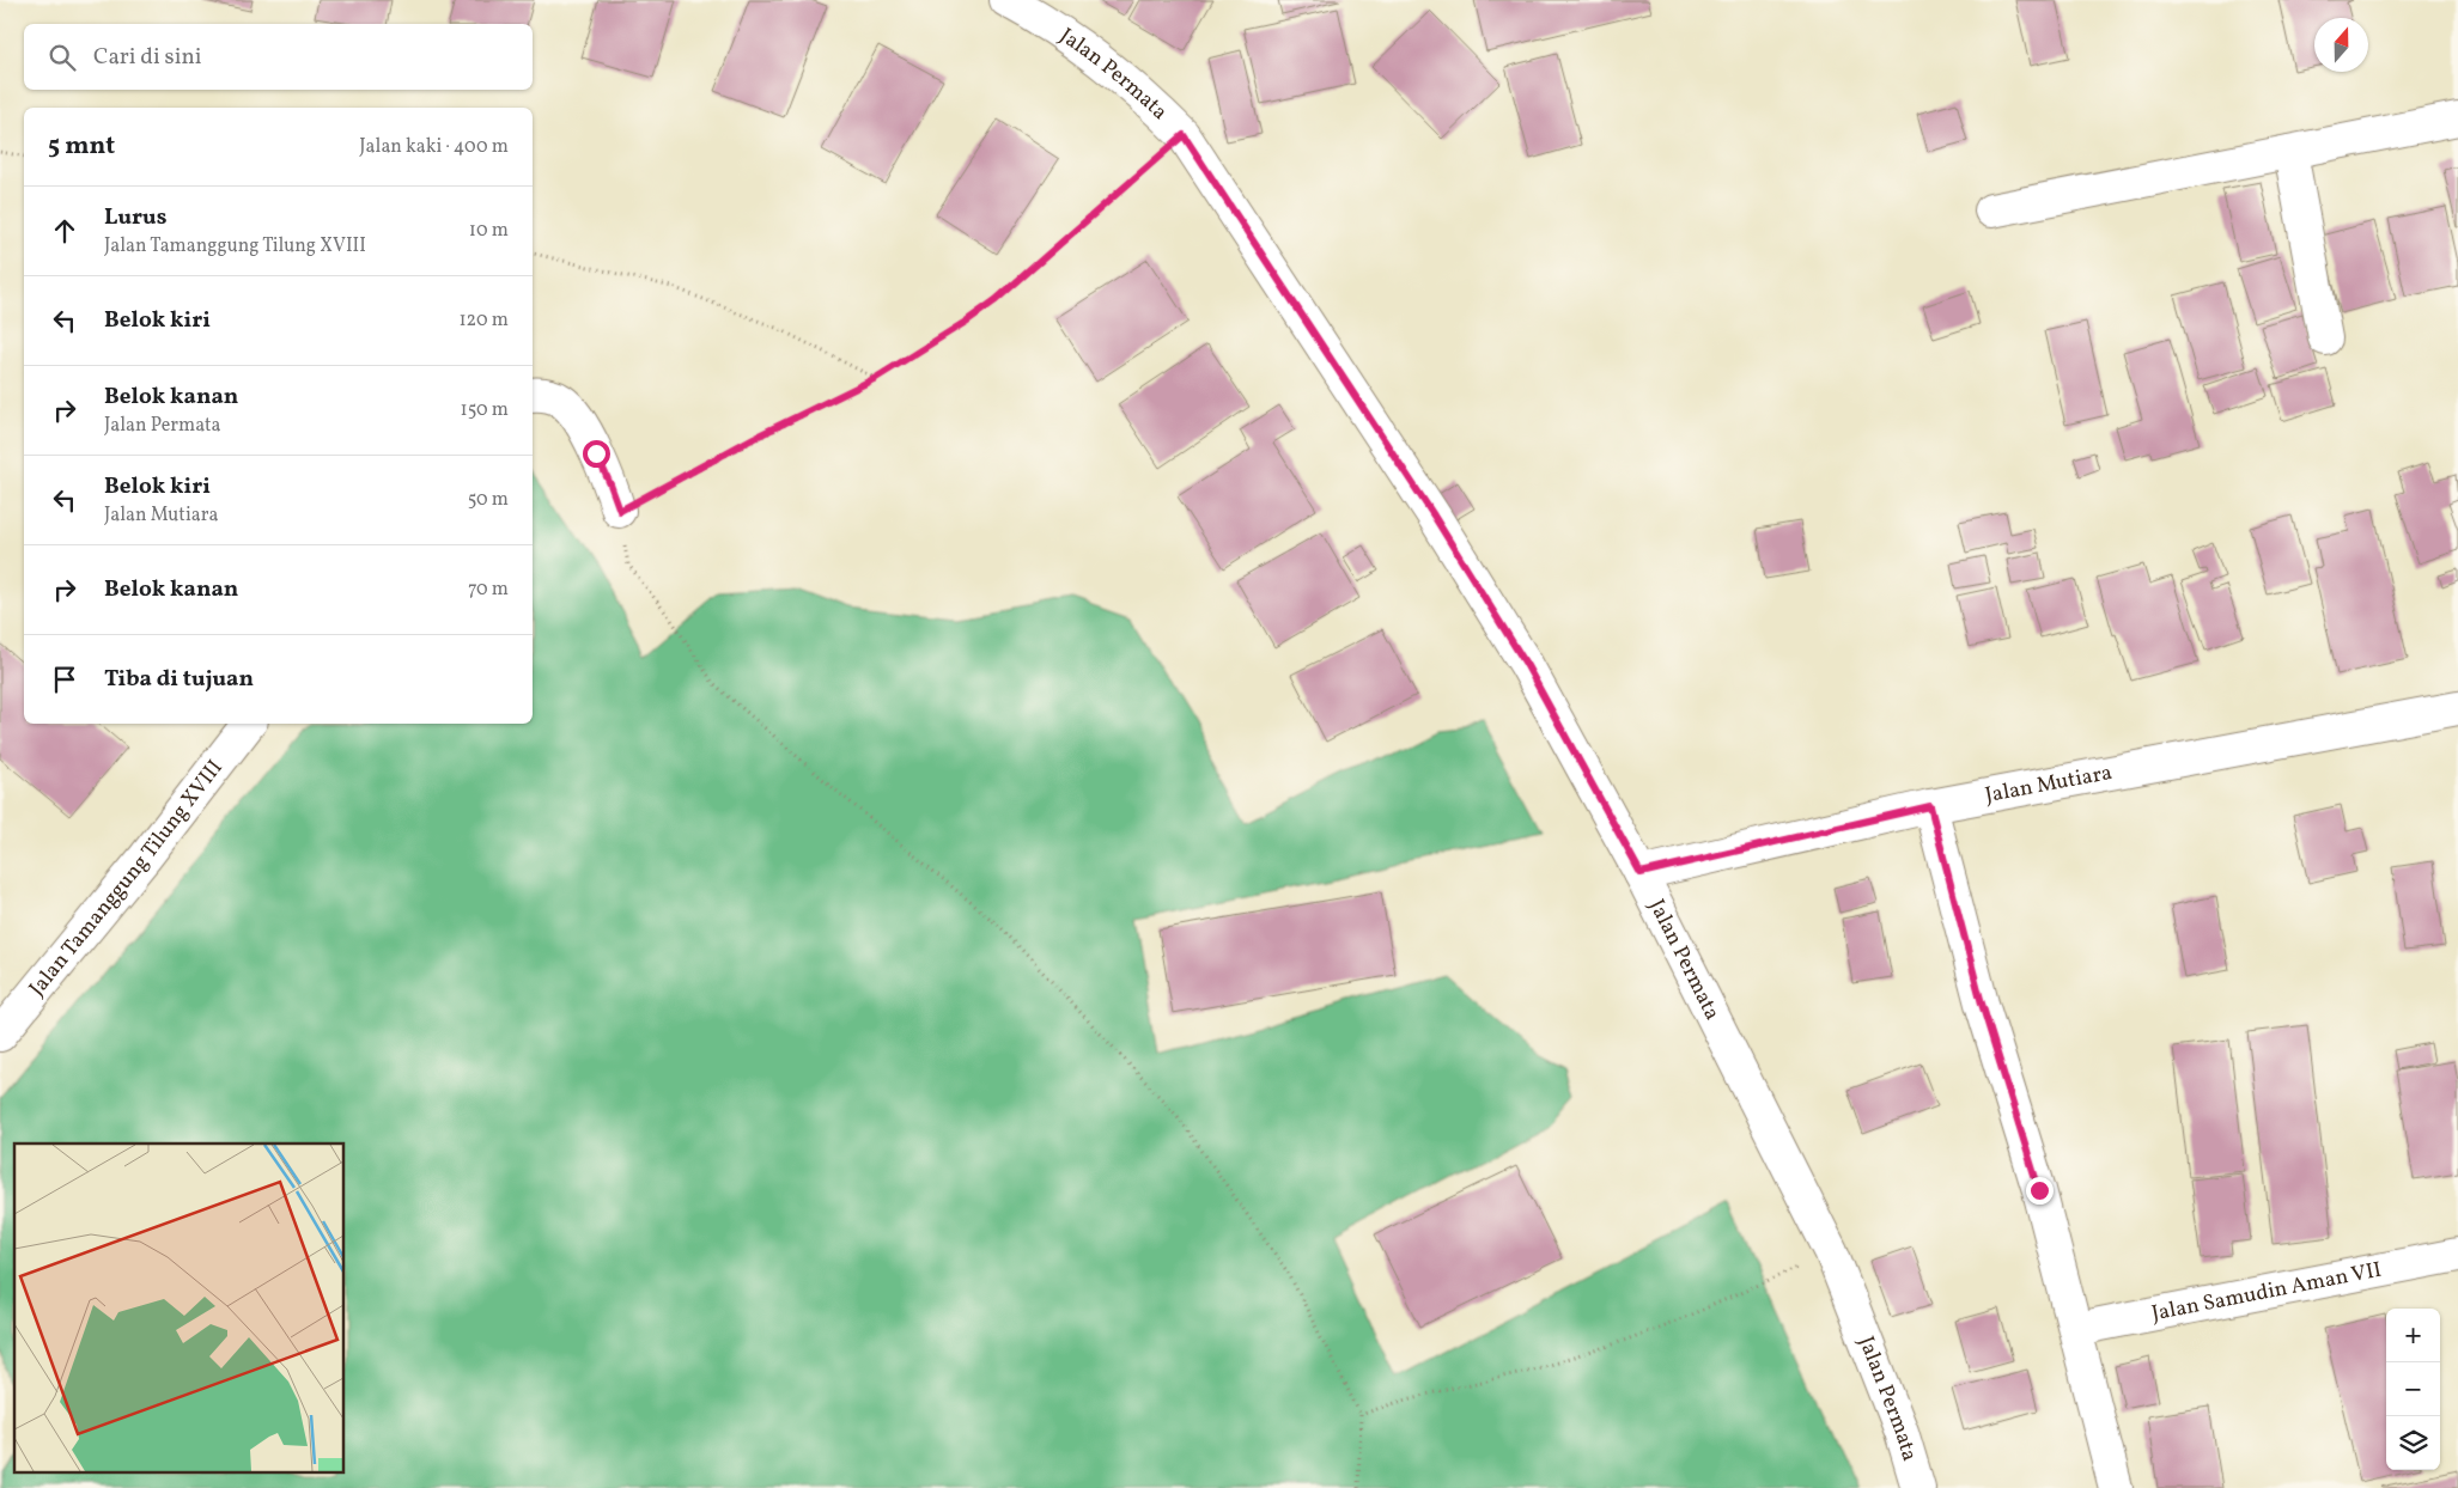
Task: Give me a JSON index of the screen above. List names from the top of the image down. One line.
{"streets":{"street":["Jalan Permata","Jalan Mutiara","Jalan Tamanggung Tilung XVIII","Jalan Samudin Aman VII"]},"crossings":[["Jalan Permata","Jalan Mutiara"]],"north":"top","page":{"search":"Cari di sini","heading":["5 mnt","Jalan kaki · 400 m"],"list":[["Lurus","Jalan Tamanggung Tilung XVIII","10 m"],["Belok kiri","120 m"],["Belok kanan","Jalan Permata","150 m"],["Belok kiri","Jalan Mutiara","50 m"],["Belok kanan","70 m"],"Tiba di tujuan"],"map_buttons":["+","−"]}}
